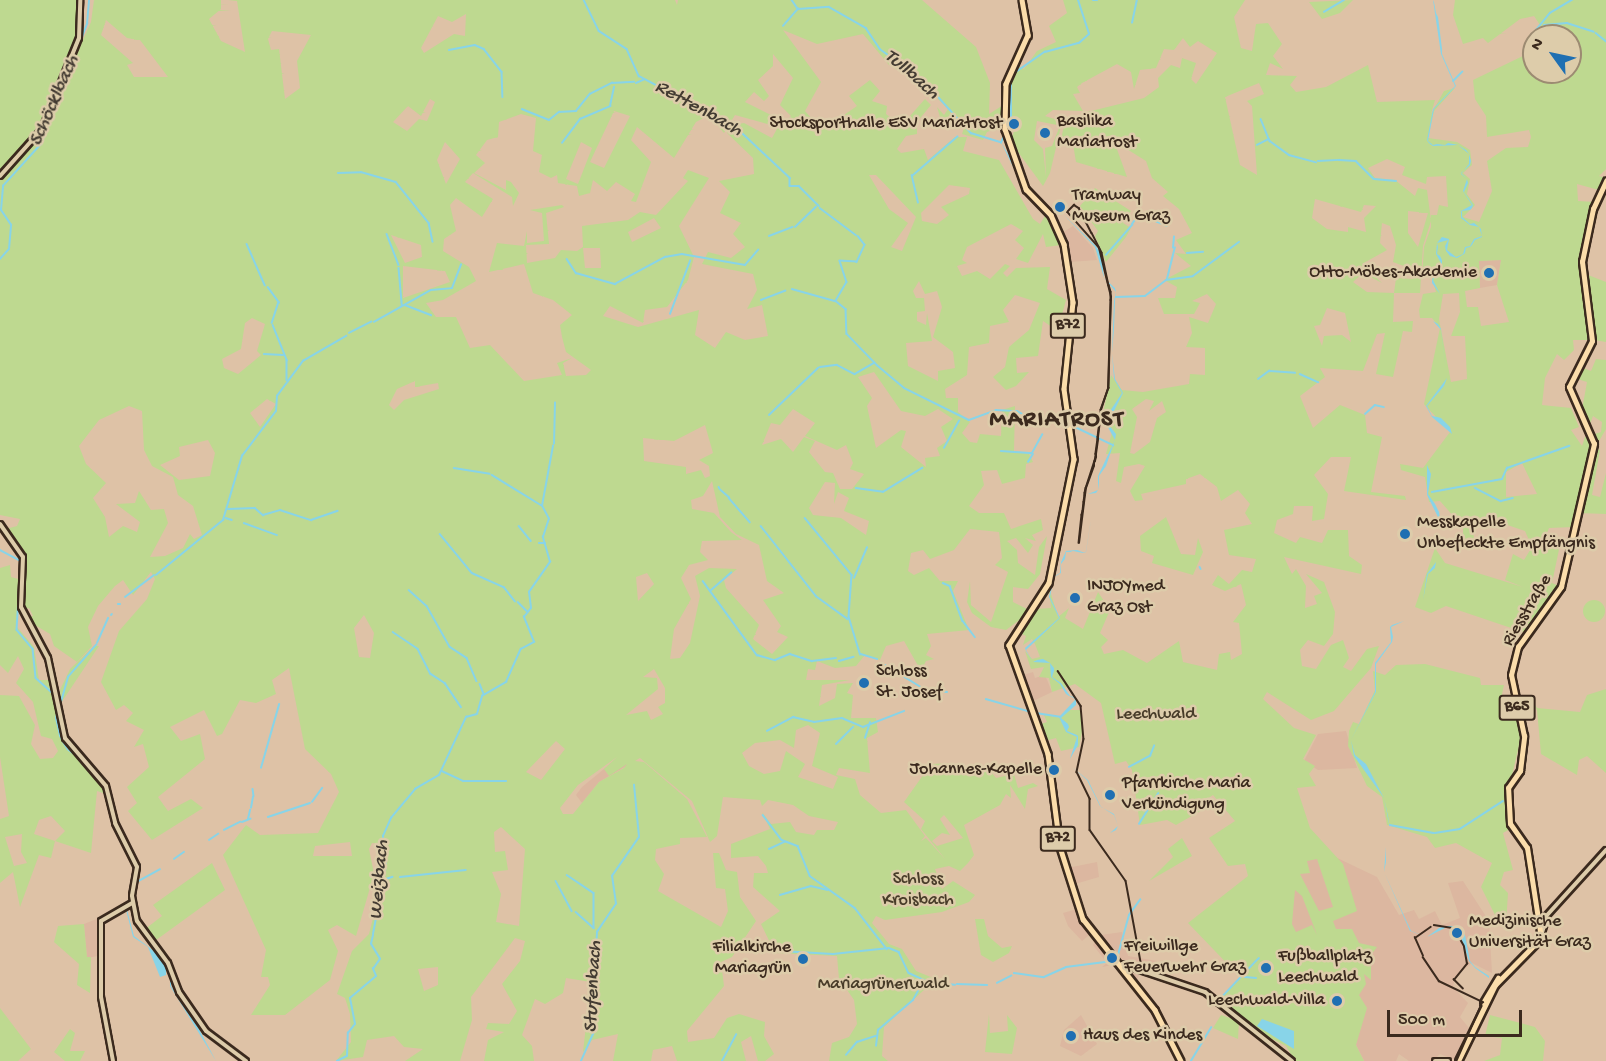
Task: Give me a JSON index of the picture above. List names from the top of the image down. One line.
{"streets":{"main road":["B72","Riesstraße","B65"]},"districts":["MARIATROST"],"water":["Tullbach","Schöcklbach","Rettenbach","Weizbach","Stufenbach"],"parks":["Leechwald","Schloss Kroisbach","Mariagrünerwald"],"places":["Stocksporthalle ESV Mariatrost","Basilika Mariatrost","Tramway Museum Graz","Otto-Möbes-Akademie","Messkapelle Unbefleckte Empfängnis","INJOYmed Graz Ost","Schloss St. Josef","Johannes-Kapelle","Pfarrkirche Maria Verkündigung","Medizinische Universität Graz","Freiwillge Feuerwehr Graz","Filialkirche Mariagrün","Fußballplatz Leechwald","Leechwald-Villa","Haus des Kindes"],"scale_bar":"500 m","north":"top left"}
